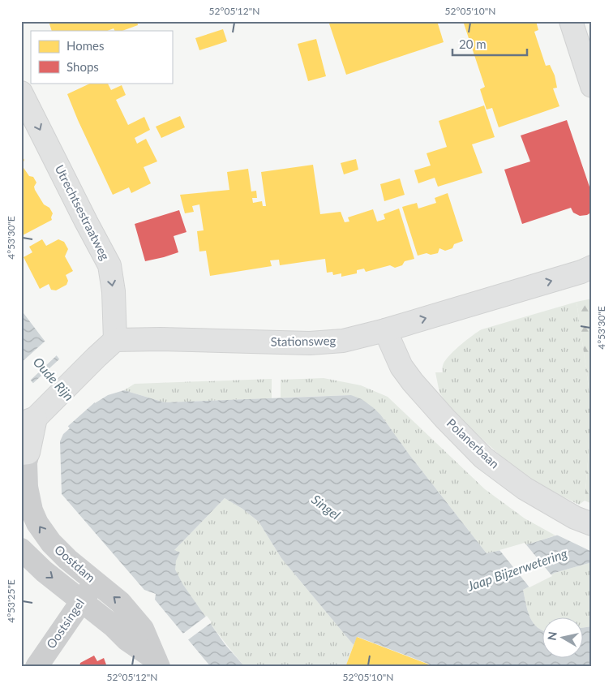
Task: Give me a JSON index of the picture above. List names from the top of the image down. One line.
{"streets":{"main road":["Utrechtsestraatweg","Stationsweg","Polanerbaan"],"street":["Oostdam","Oostsingel"]},"crossings":[["Utrechtsestraatweg","Stationsweg"],["Stationsweg","Polanerbaan"],["Oostdam","Oostsingel"]],"one_way":["Utrechtsestraatweg","Stationsweg"],"water":["Oude Rijn","Singel","Jaap Bijzerwetering"],"legend":["Homes","Shops"],"scale_bar":"20 m","north":"left","coordinates":["52°05'12\"N","52°05'10\"N","4°53'30\"E","4°53'25\"E"]}
